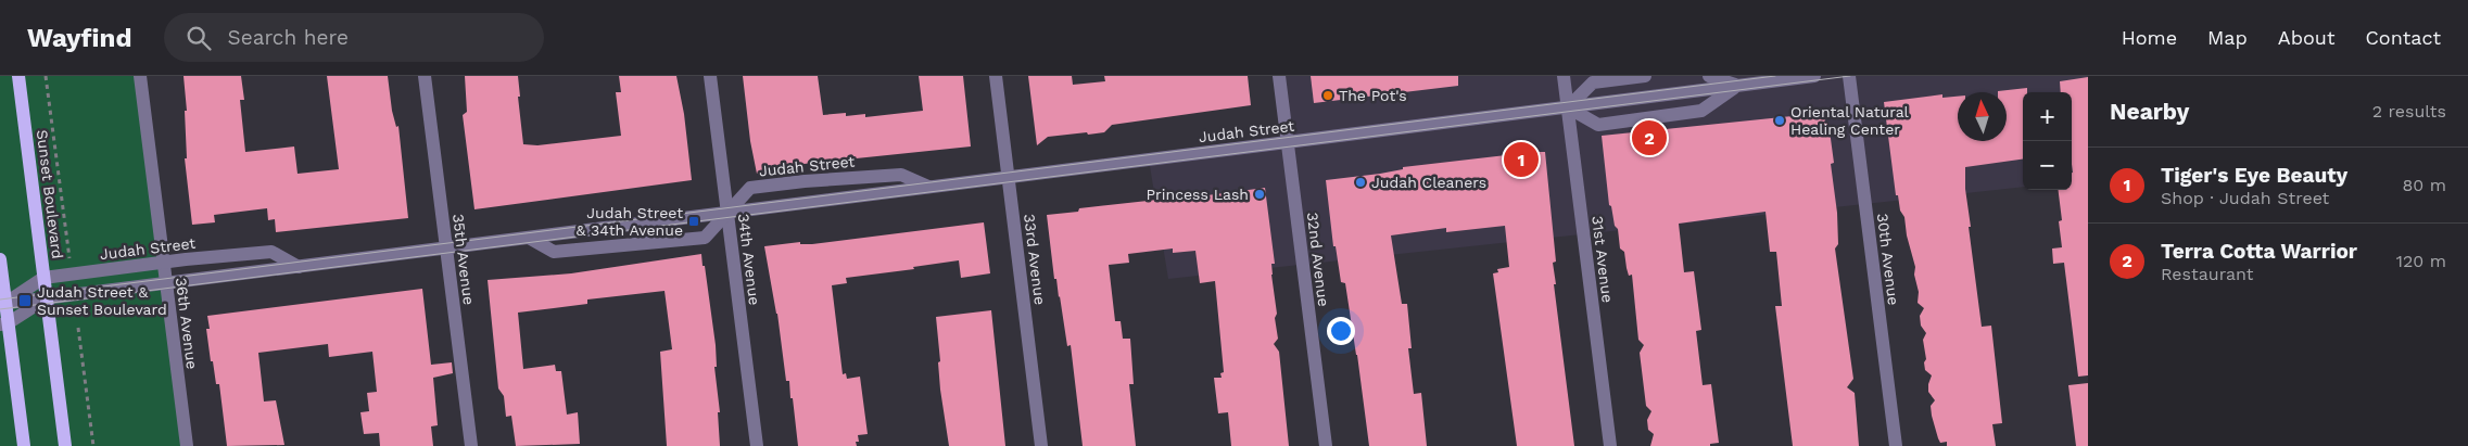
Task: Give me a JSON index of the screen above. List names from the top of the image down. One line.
{"streets":{"main road":["Sunset Boulevard"],"street":["Judah Street","35th Avenue","34th Avenue","33rd Avenue","32nd Avenue","31st Avenue","30th Avenue","36th Avenue"]},"crossings":[["Judah Street","Sunset Boulevard"],["Judah Street","35th Avenue"],["Judah Street","34th Avenue"],["Judah Street","33rd Avenue"],["Judah Street","32nd Avenue"],["Judah Street","31st Avenue"],["Judah Street","36th Avenue"]],"places":{"other":["The Pot's","Oriental Natural Healing Center","Judah Cleaners","Princess Lash"],"transit":["Judah Street & 34th Avenue","Judah Street & Sunset Boulevard"]},"north":"top","page":{"header":"Wayfind","search":"Search here","nav":["Home","Map","About","Contact"],"heading":["Nearby","2 results"],"map_buttons":["+","−"],"pins":["2","1"],"list":[{"mark":"1","name":"Tiger's Eye Beauty","note":"Shop · Judah Street","value":"80 m"},{"mark":"2","name":"Terra Cotta Warrior","note":"Restaurant","value":"120 m"}]}}
